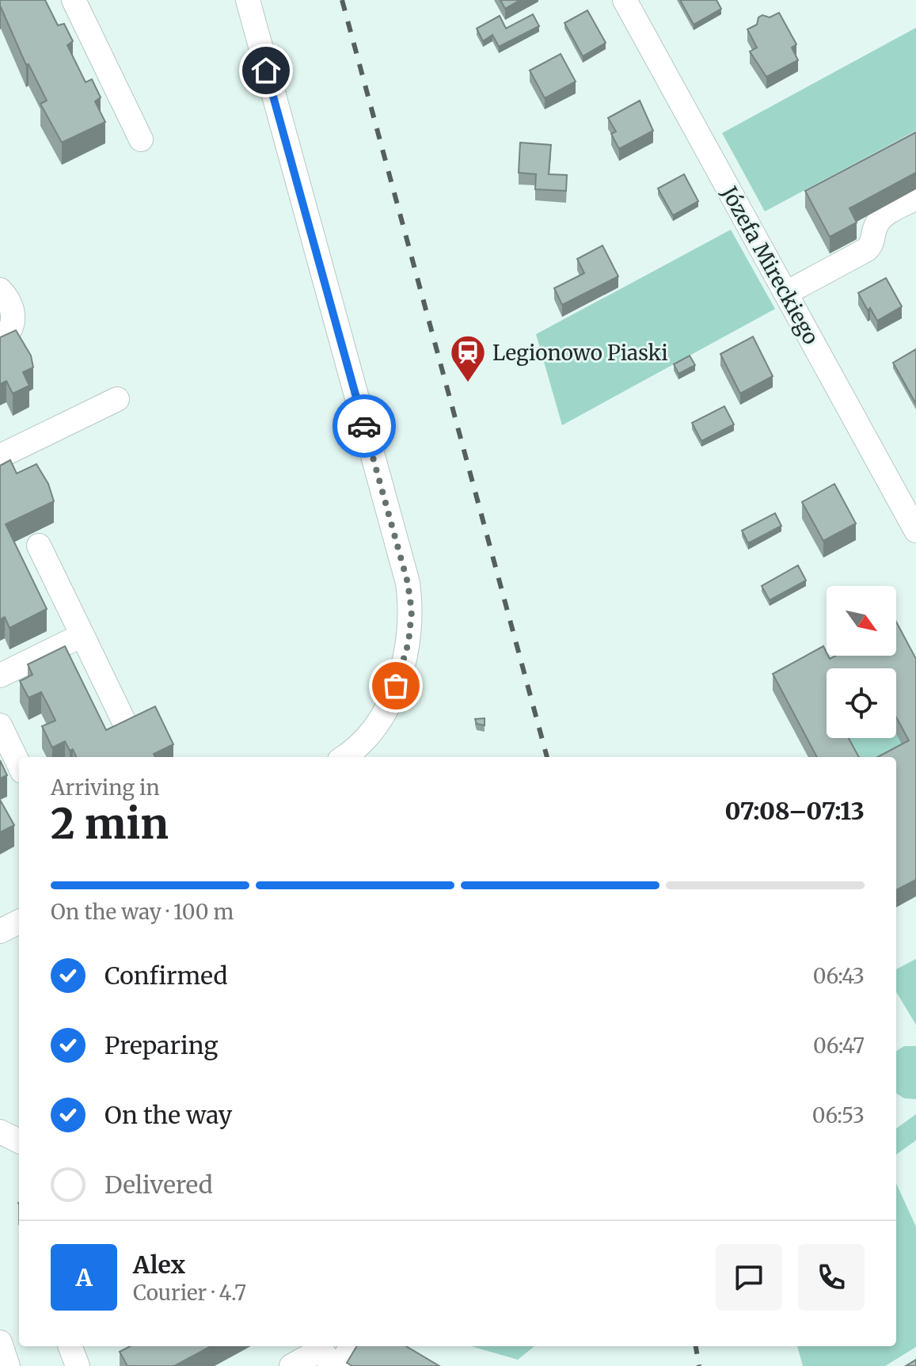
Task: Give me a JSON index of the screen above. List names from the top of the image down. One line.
{"streets":{"street":["Józefa Mireckiego"]},"places":{"station":["Legionowo Piaski"]},"north":"bottom right","page":{"heading":["2 min","Arriving in","07:08–07:13"],"panel":["Alex","Courier · 4.7"],"bar":"On the way · 100 m","list":[["Confirmed","06:43"],["Preparing","06:47"],["On the way","06:53"],"Delivered"],"round":"A"}}
